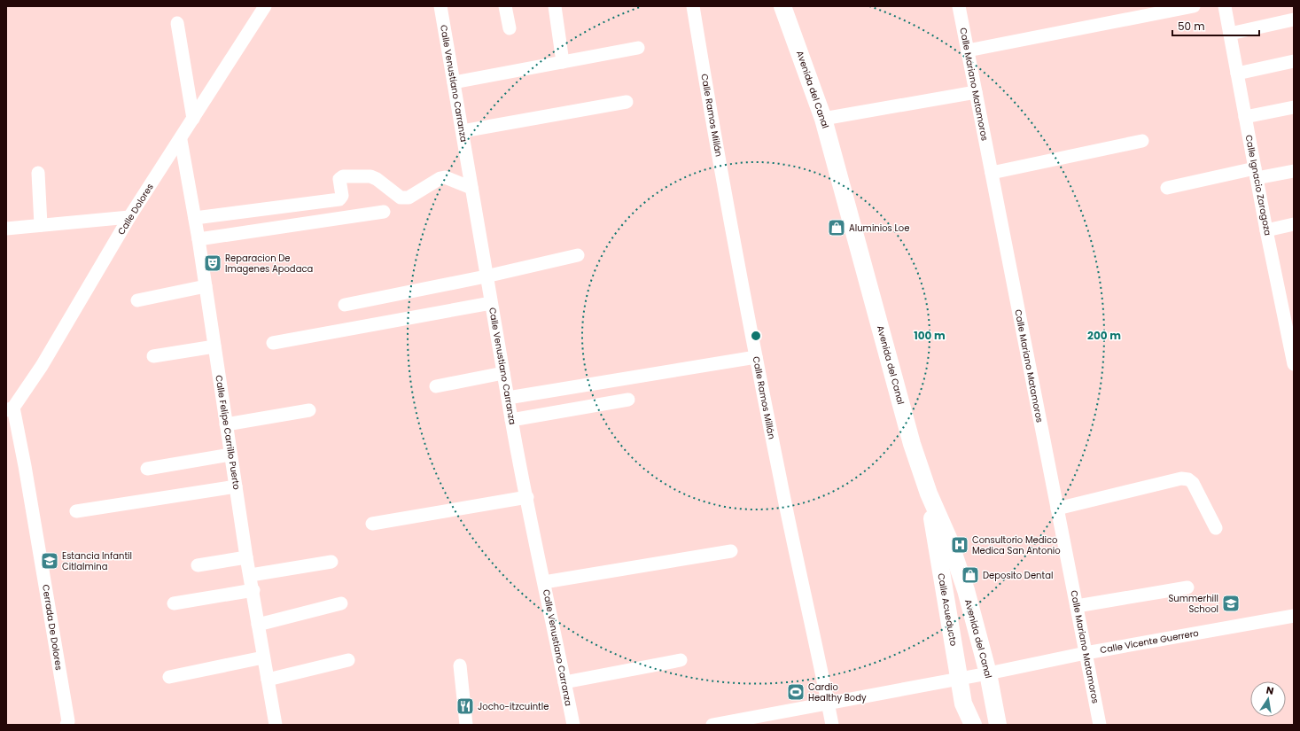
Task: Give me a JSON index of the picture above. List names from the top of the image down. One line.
{"streets":{"main road":["Avenida del Canal","Calle Acueducto"],"street":["Calle Venustiano Carranza","Calle Mariano Matamoros","Calle Ramos Millán","Calle Ignacio Zaragoza","Calle Dolores","Calle Felipe Carrillo Puerto","Cerrada De Dolores","Calle Vicente Guerrero"]},"crossings":[["Calle Mariano Matamoros","Calle Vicente Guerrero"],["Avenida del Canal","Calle Acueducto"],["Avenida del Canal","Calle Vicente Guerrero"],["Calle Ramos Millán","Calle Vicente Guerrero"],["Calle Dolores","Calle Felipe Carrillo Puerto"],["Calle Dolores","Cerrada De Dolores"],["Calle Acueducto","Calle Vicente Guerrero"]],"places":{"shop":["Aluminios Loe","Deposito Dental"],"theatre":["Reparacion De Imagenes Apodaca"],"hospital":["Consultorio Medico Medica San Antonio"],"school or university":["Estancia Infantil Citlalmina","Summerhill School"],"sports":["Cardio Healthy Body"],"restaurant":["Jocho-itzcuintle"]},"scale_bar":"50 m","north":"top","rings":["100 m","200 m"]}
